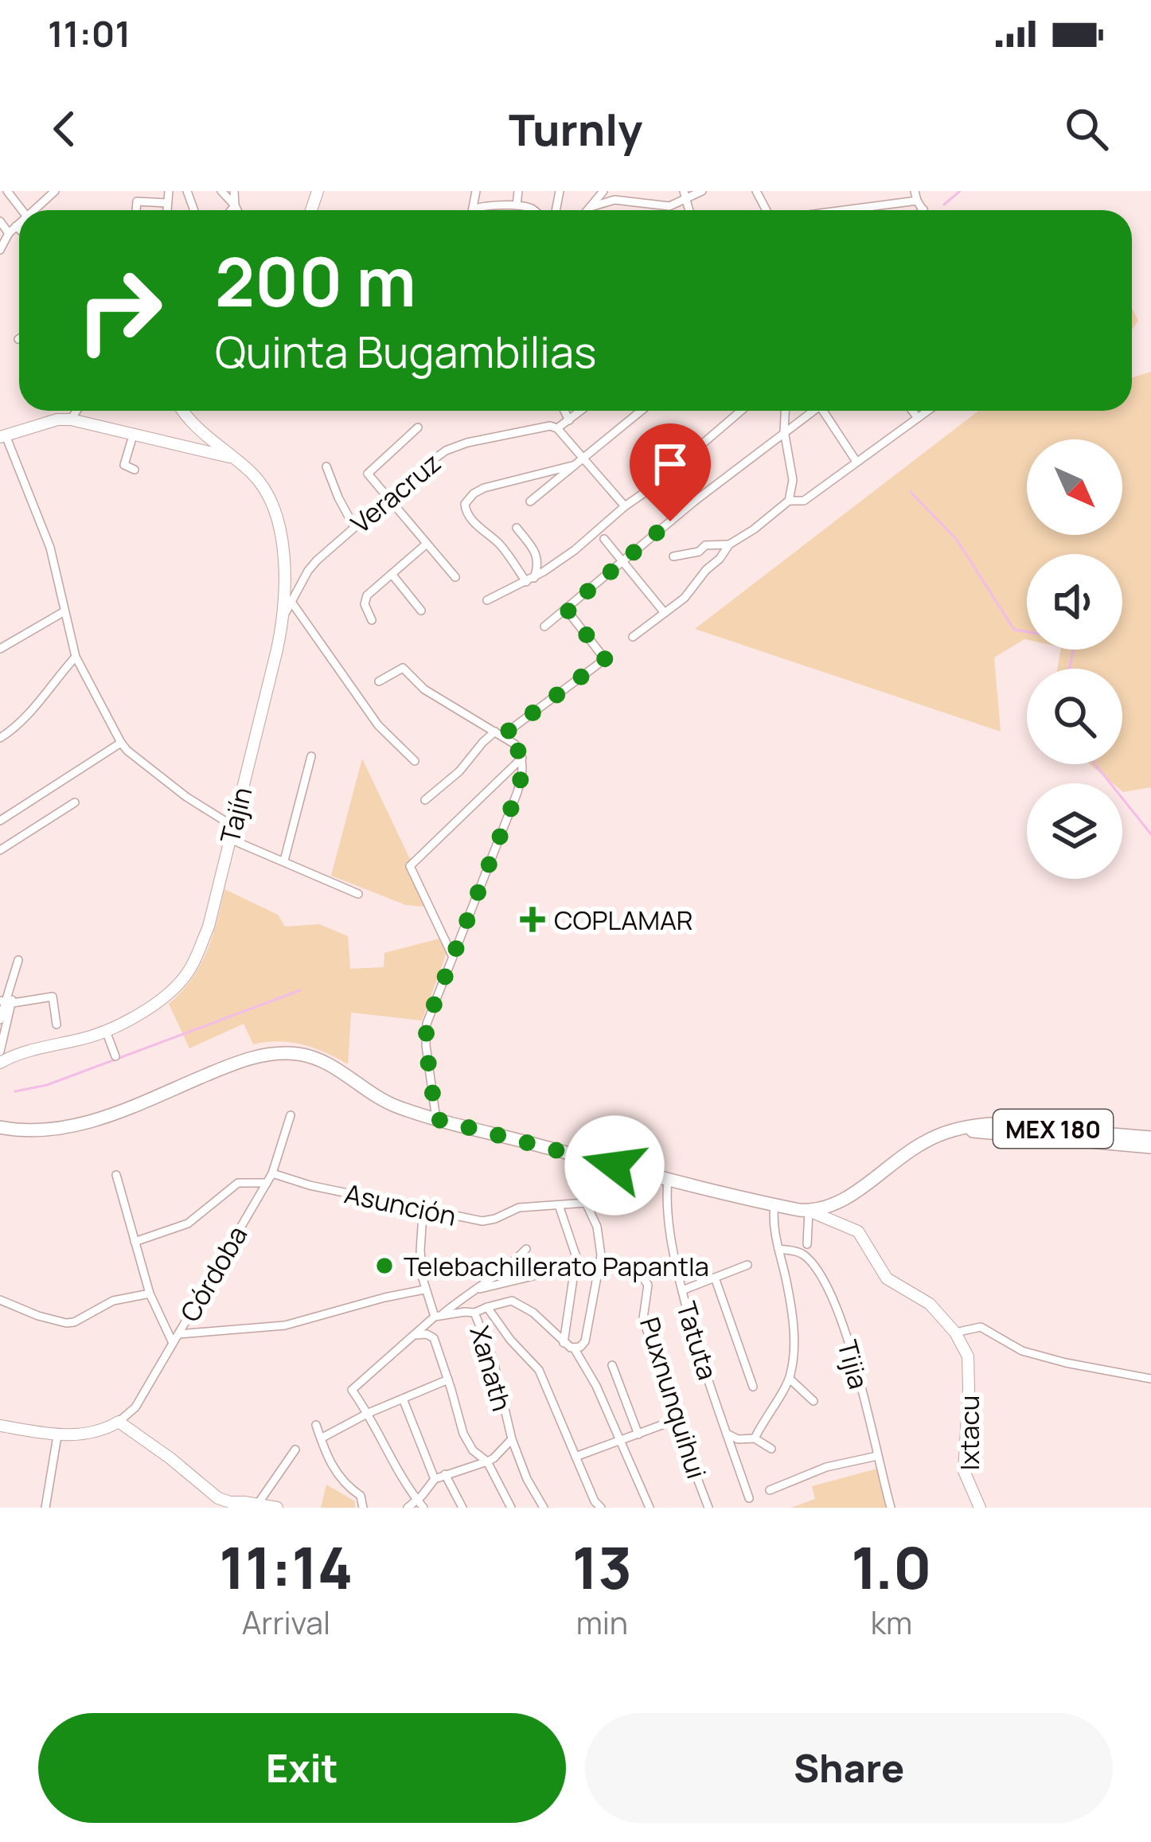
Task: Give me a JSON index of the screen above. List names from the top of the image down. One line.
{"streets":{"main road":["MEX 180"],"street":["Veracruz","Tajín","Asunción","Córdoba","Tatuta","Tijia","Xanath","Puxnunquihui","Ixtacu"]},"crossings":[["Veracruz","Tajín"],["Asunción","Córdoba"]],"places":{"health":["COPLAMAR"],"other":["Telebachillerato Papantla"]},"north":"bottom right","page":{"status":"11:01","header":"Turnly","turn":["200 m","Quinta Bugambilias"],"eta":["11:14","Arrival","13","min","1.0","km"],"buttons":["Exit","Share"]}}
